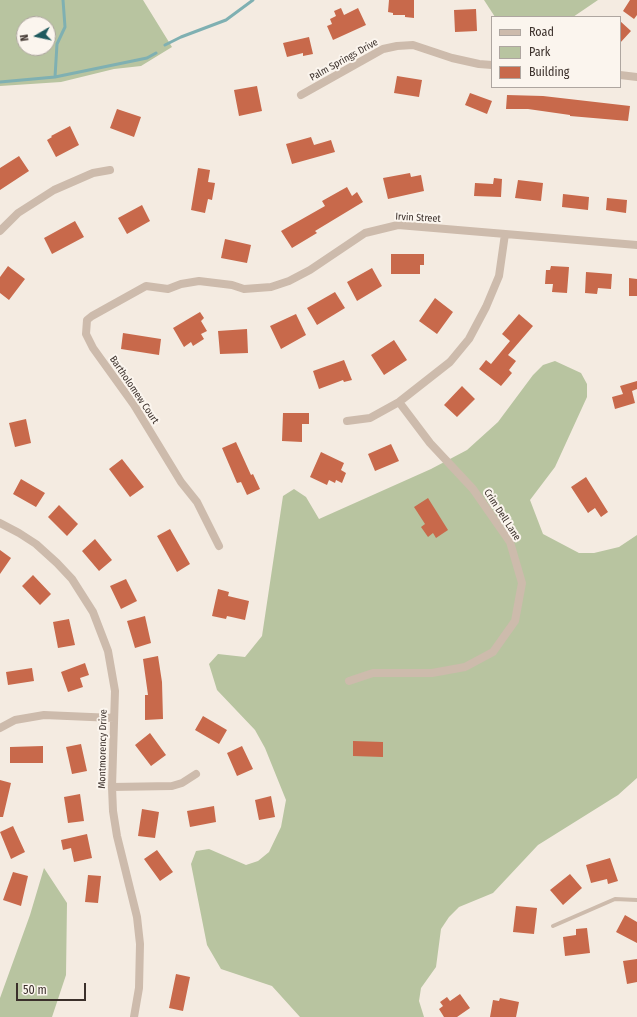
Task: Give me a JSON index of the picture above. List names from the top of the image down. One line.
{"streets":{"street":["Palm Springs Drive","Irvin Street","Bartholomew Court","Crim Dell Lane","Montmorency Drive"]},"crossings":[["Irvin Street","Bartholomew Court"]],"legend":["Road","Park","Building"],"scale_bar":"50 m","north":"left"}
